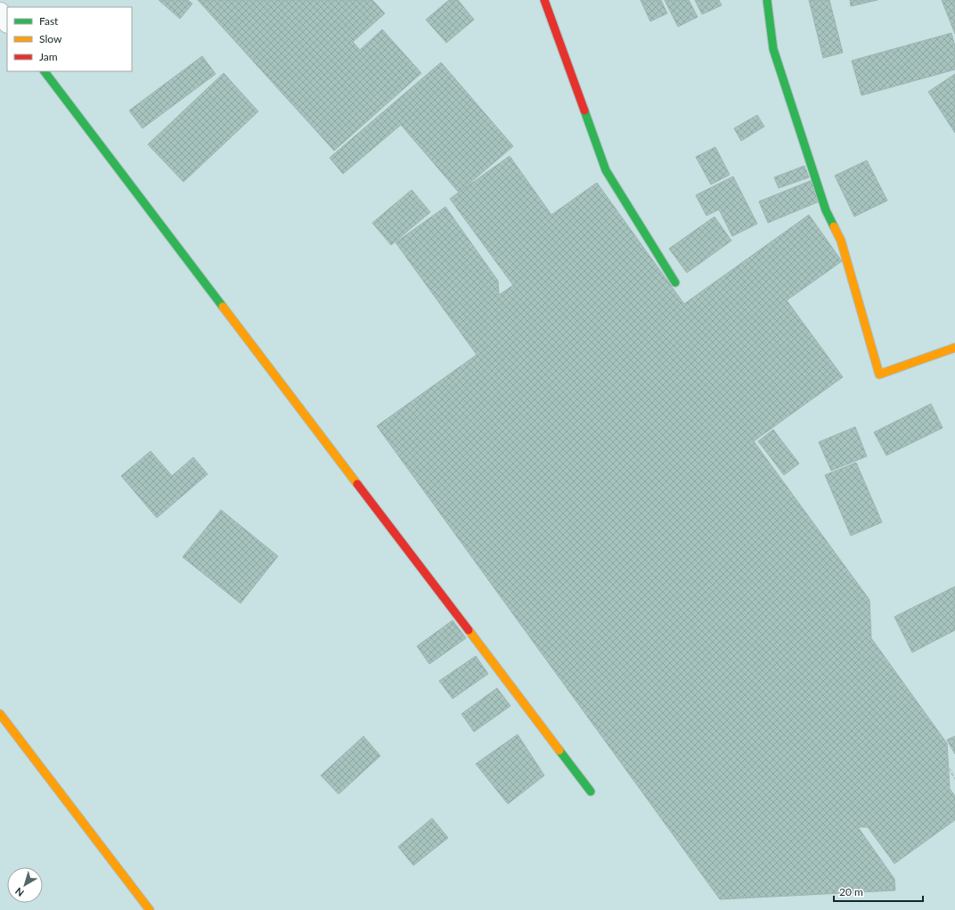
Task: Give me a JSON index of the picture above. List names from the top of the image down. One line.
{"legend":["Fast","Slow","Jam"],"scale_bar":"20 m","north":"bottom left"}
